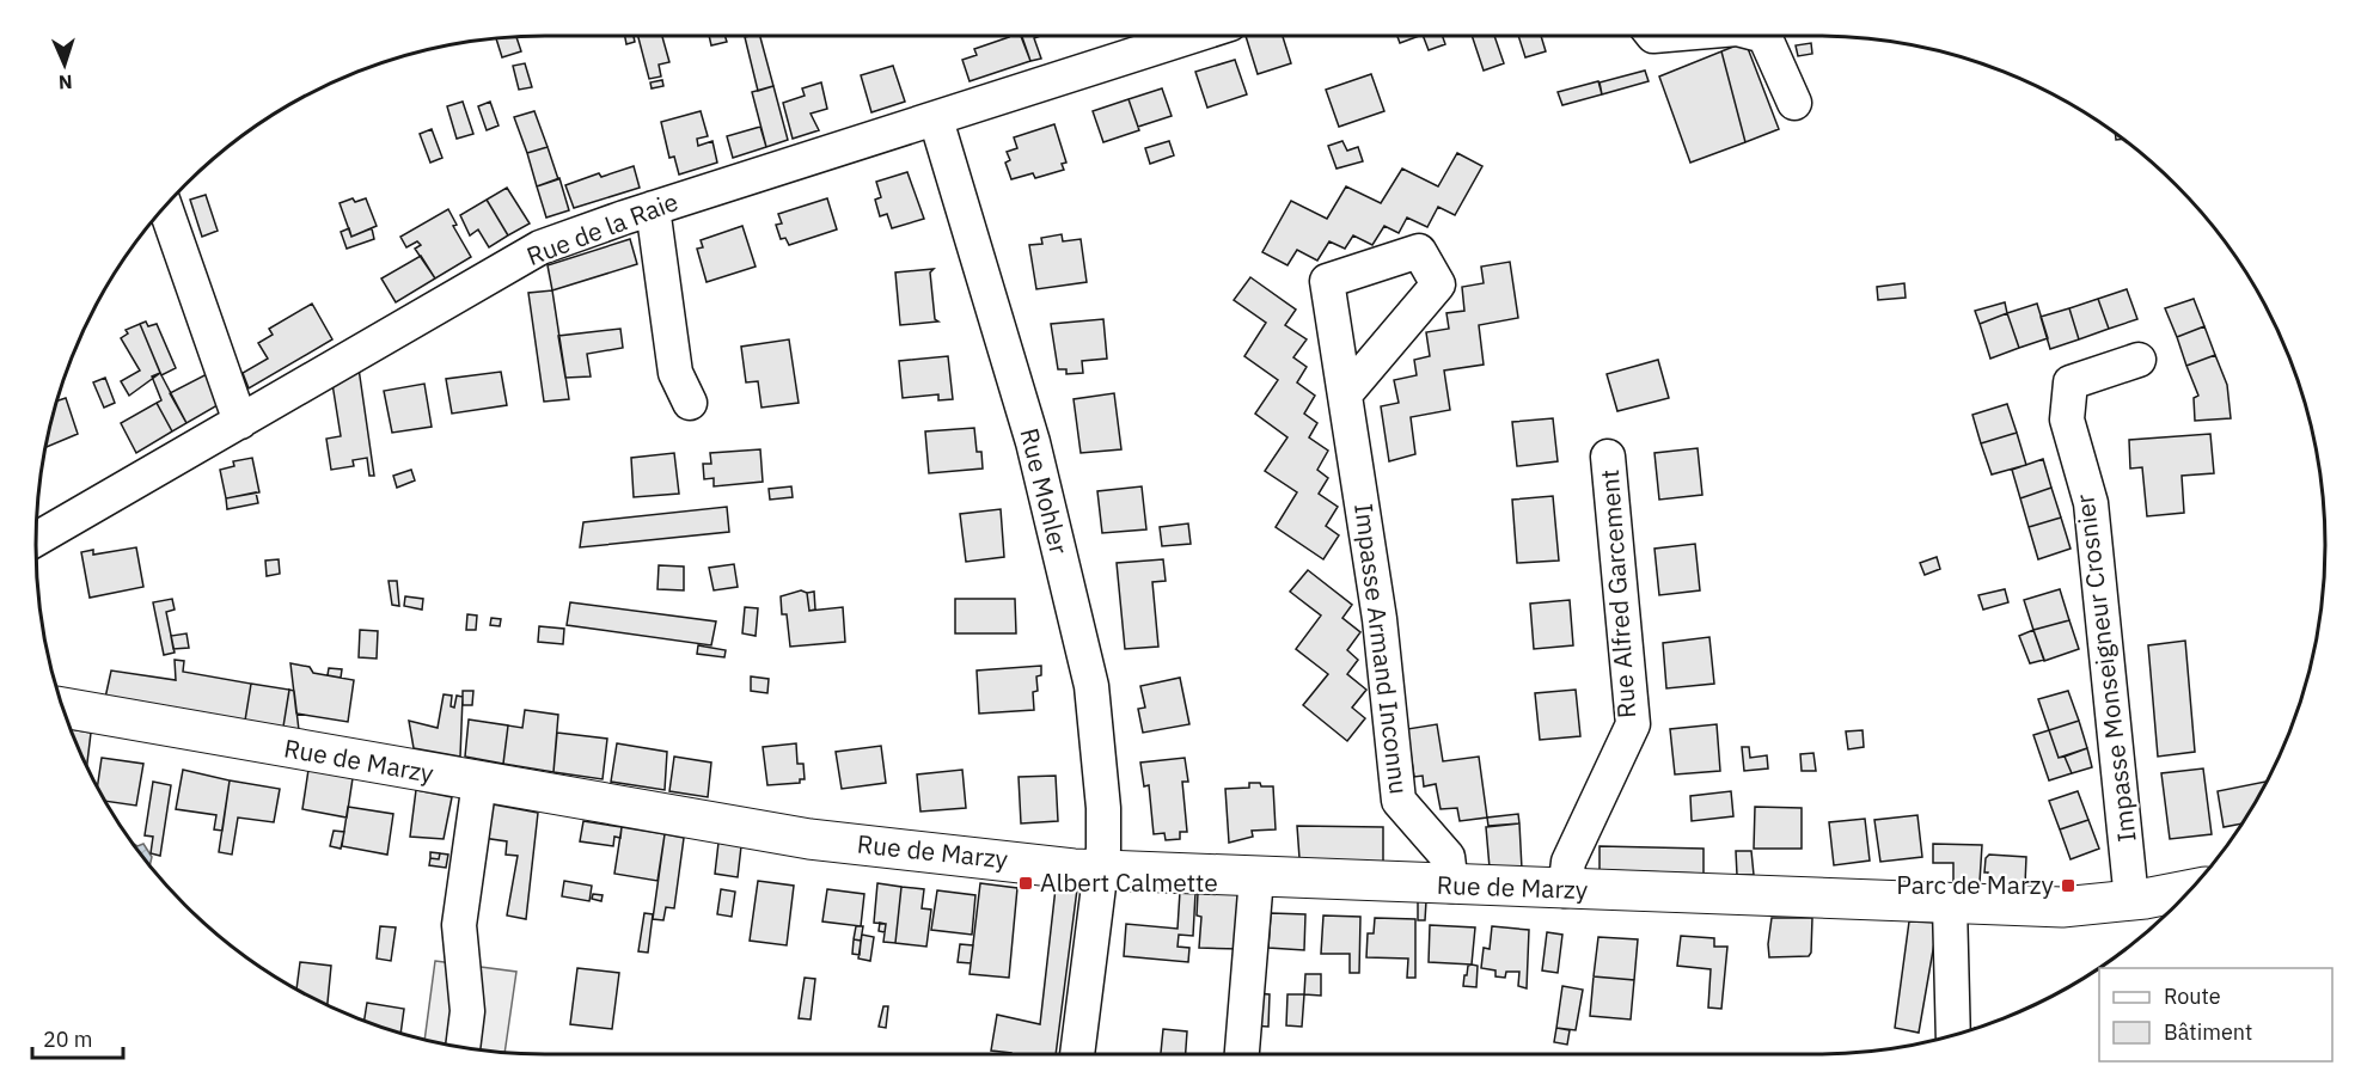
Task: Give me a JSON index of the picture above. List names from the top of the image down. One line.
{"streets":{"main road":["Rue de Marzy"],"street":["Rue de la Raie","Rue Mohler","Rue Alfred Garcement","Impasse Armand Inconnu","Impasse Monseigneur Crosnier"]},"crossings":[["Rue de la Raie","Rue Mohler"],["Rue Mohler","Rue de Marzy"],["Rue Alfred Garcement","Rue de Marzy"],["Impasse Armand Inconnu","Rue de Marzy"],["Impasse Monseigneur Crosnier","Rue de Marzy"]],"places":{"transit":["Albert Calmette","Parc de Marzy"]},"legend":["Route","Bâtiment"],"scale_bar":"20 m","north":"bottom"}
